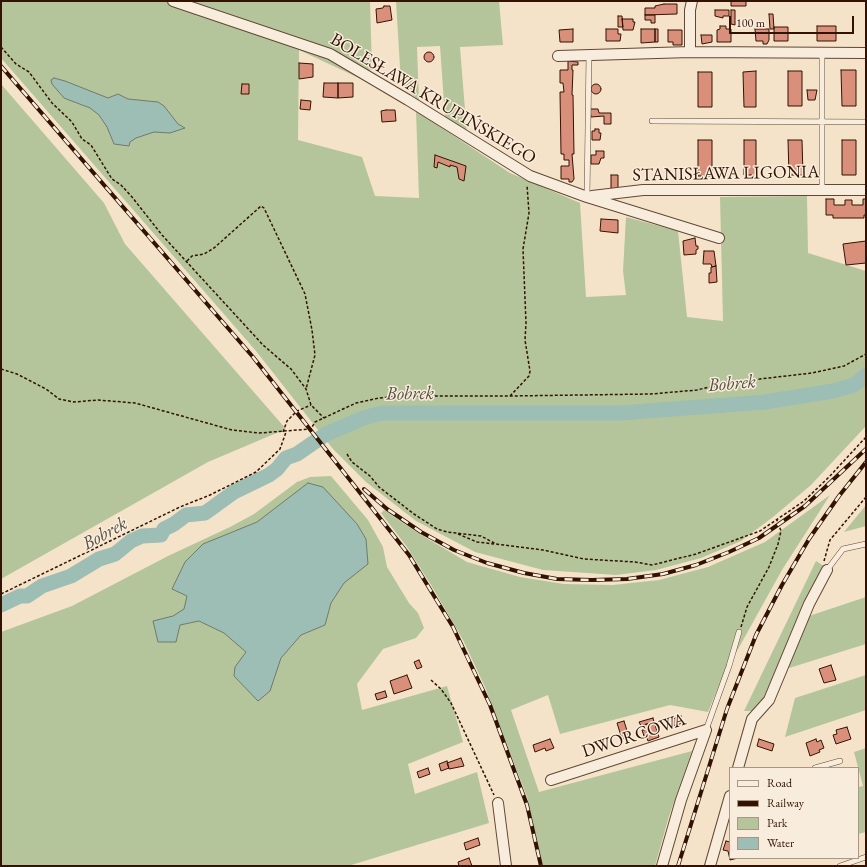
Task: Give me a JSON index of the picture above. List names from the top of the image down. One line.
{"streets":{"street":["BOLESŁAWA KRUPIŃSKIEGO","STANISŁAWA LIGONIA","DWORCOWA"]},"crossings":[["BOLESŁAWA KRUPIŃSKIEGO","STANISŁAWA LIGONIA"]],"water":["Bobrek"],"legend":["Road","Railway","Park","Water"],"scale_bar":"100 m"}
